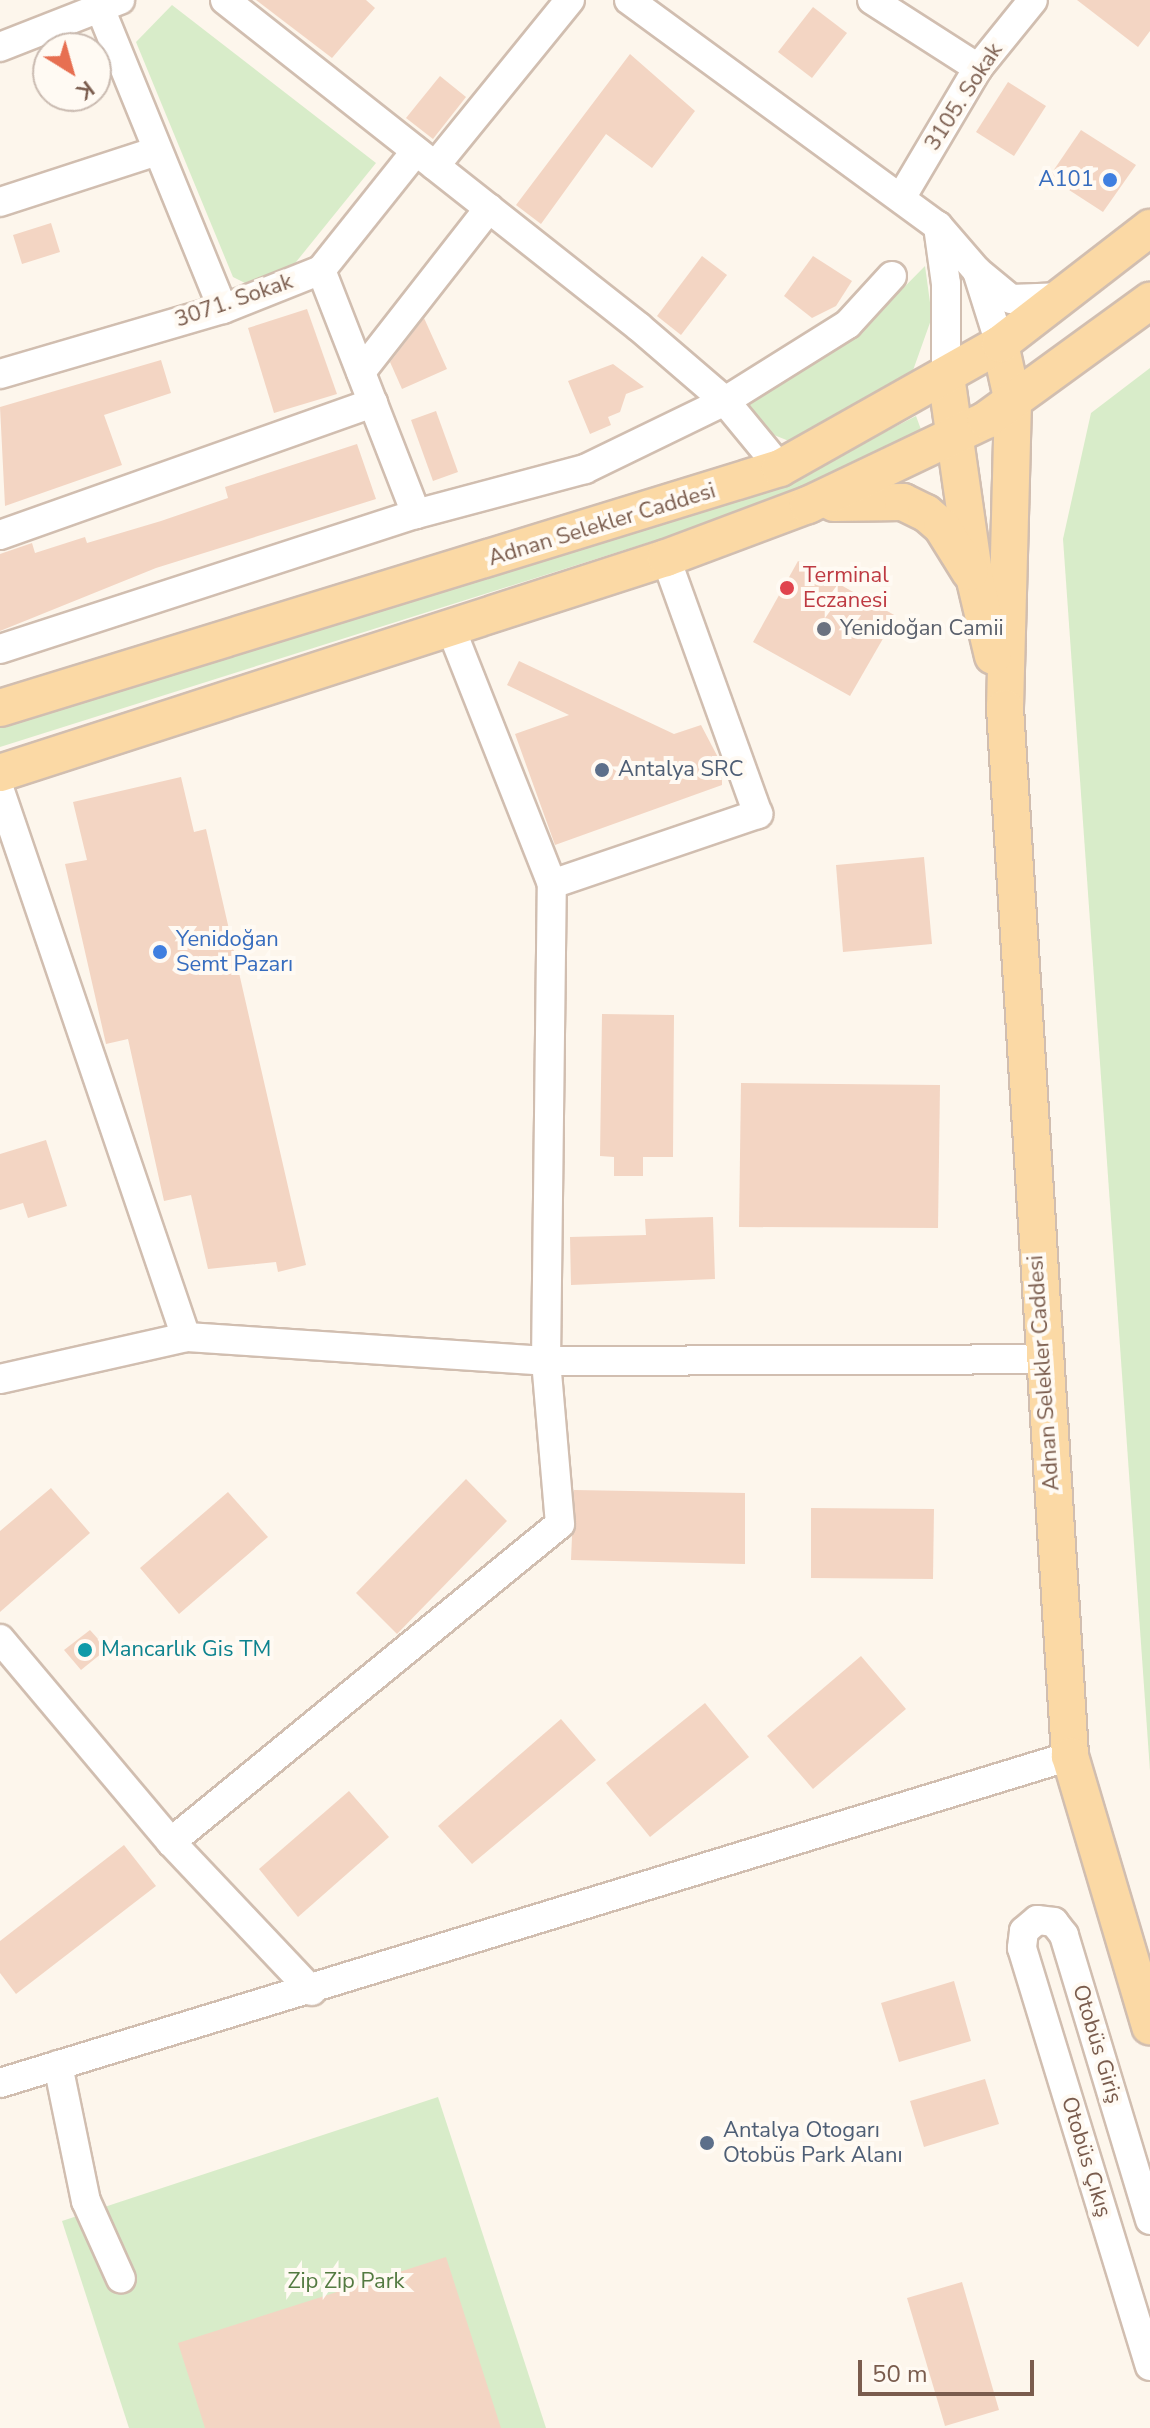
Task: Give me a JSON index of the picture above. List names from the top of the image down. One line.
{"streets":{"main road":["Adnan Selekler Caddesi"],"street":["3105. Sokak","3071. Sokak","Otobüs Giriş","Otobüs Çıkış"]},"crossings":[["Otobüs Giriş","Otobüs Çıkış"]],"parks":["Zip Zip Park"],"places":["A101","Terminal Eczanesi","Yenidoğan Camii","Antalya SRC","Yenidoğan Semt Pazarı","Mancarlık Gis TM","Antalya Otogarı Otobüs Park Alanı"],"scale_bar":"50 m","north":"bottom right"}
